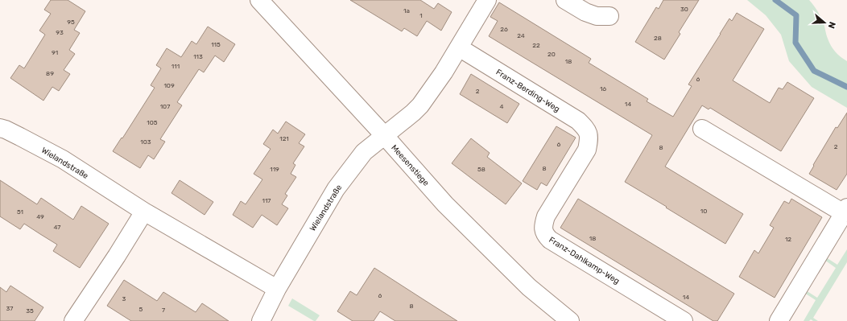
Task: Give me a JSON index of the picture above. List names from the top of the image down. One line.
{"streets":{"street":["Franz-Berding-Weg","Wielandstraße","Meesenstiege","Franz-Dahlkamp-Weg"]},"crossings":[["Franz-Berding-Weg","Franz-Dahlkamp-Weg"],["Wielandstraße","Meesenstiege"]],"house_numbers":["30","1a","1","95","26","93","24","28","115","22","91","20","113","18","111","89","6","109","16","2","14","107","4","105","121","103","6","2","8","8","119","58","117","10","51","49","47","18","12","6","14","3","8","37","5","7","35"],"north":"right"}
